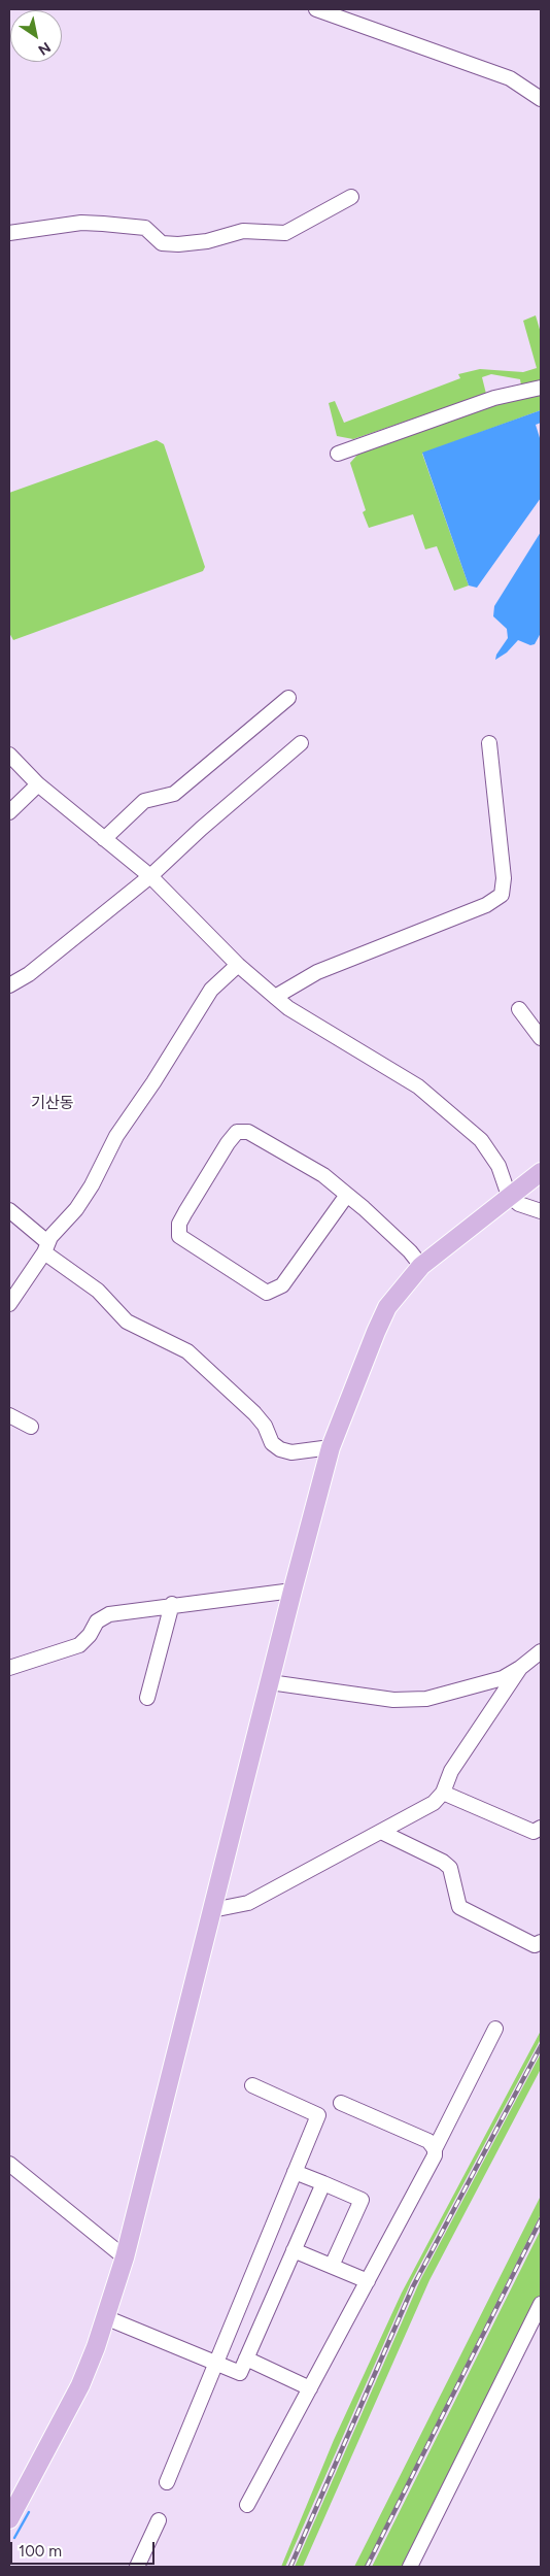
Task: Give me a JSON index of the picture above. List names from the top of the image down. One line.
{"districts":["기산동"],"scale_bar":"100 m","north":"bottom right"}
